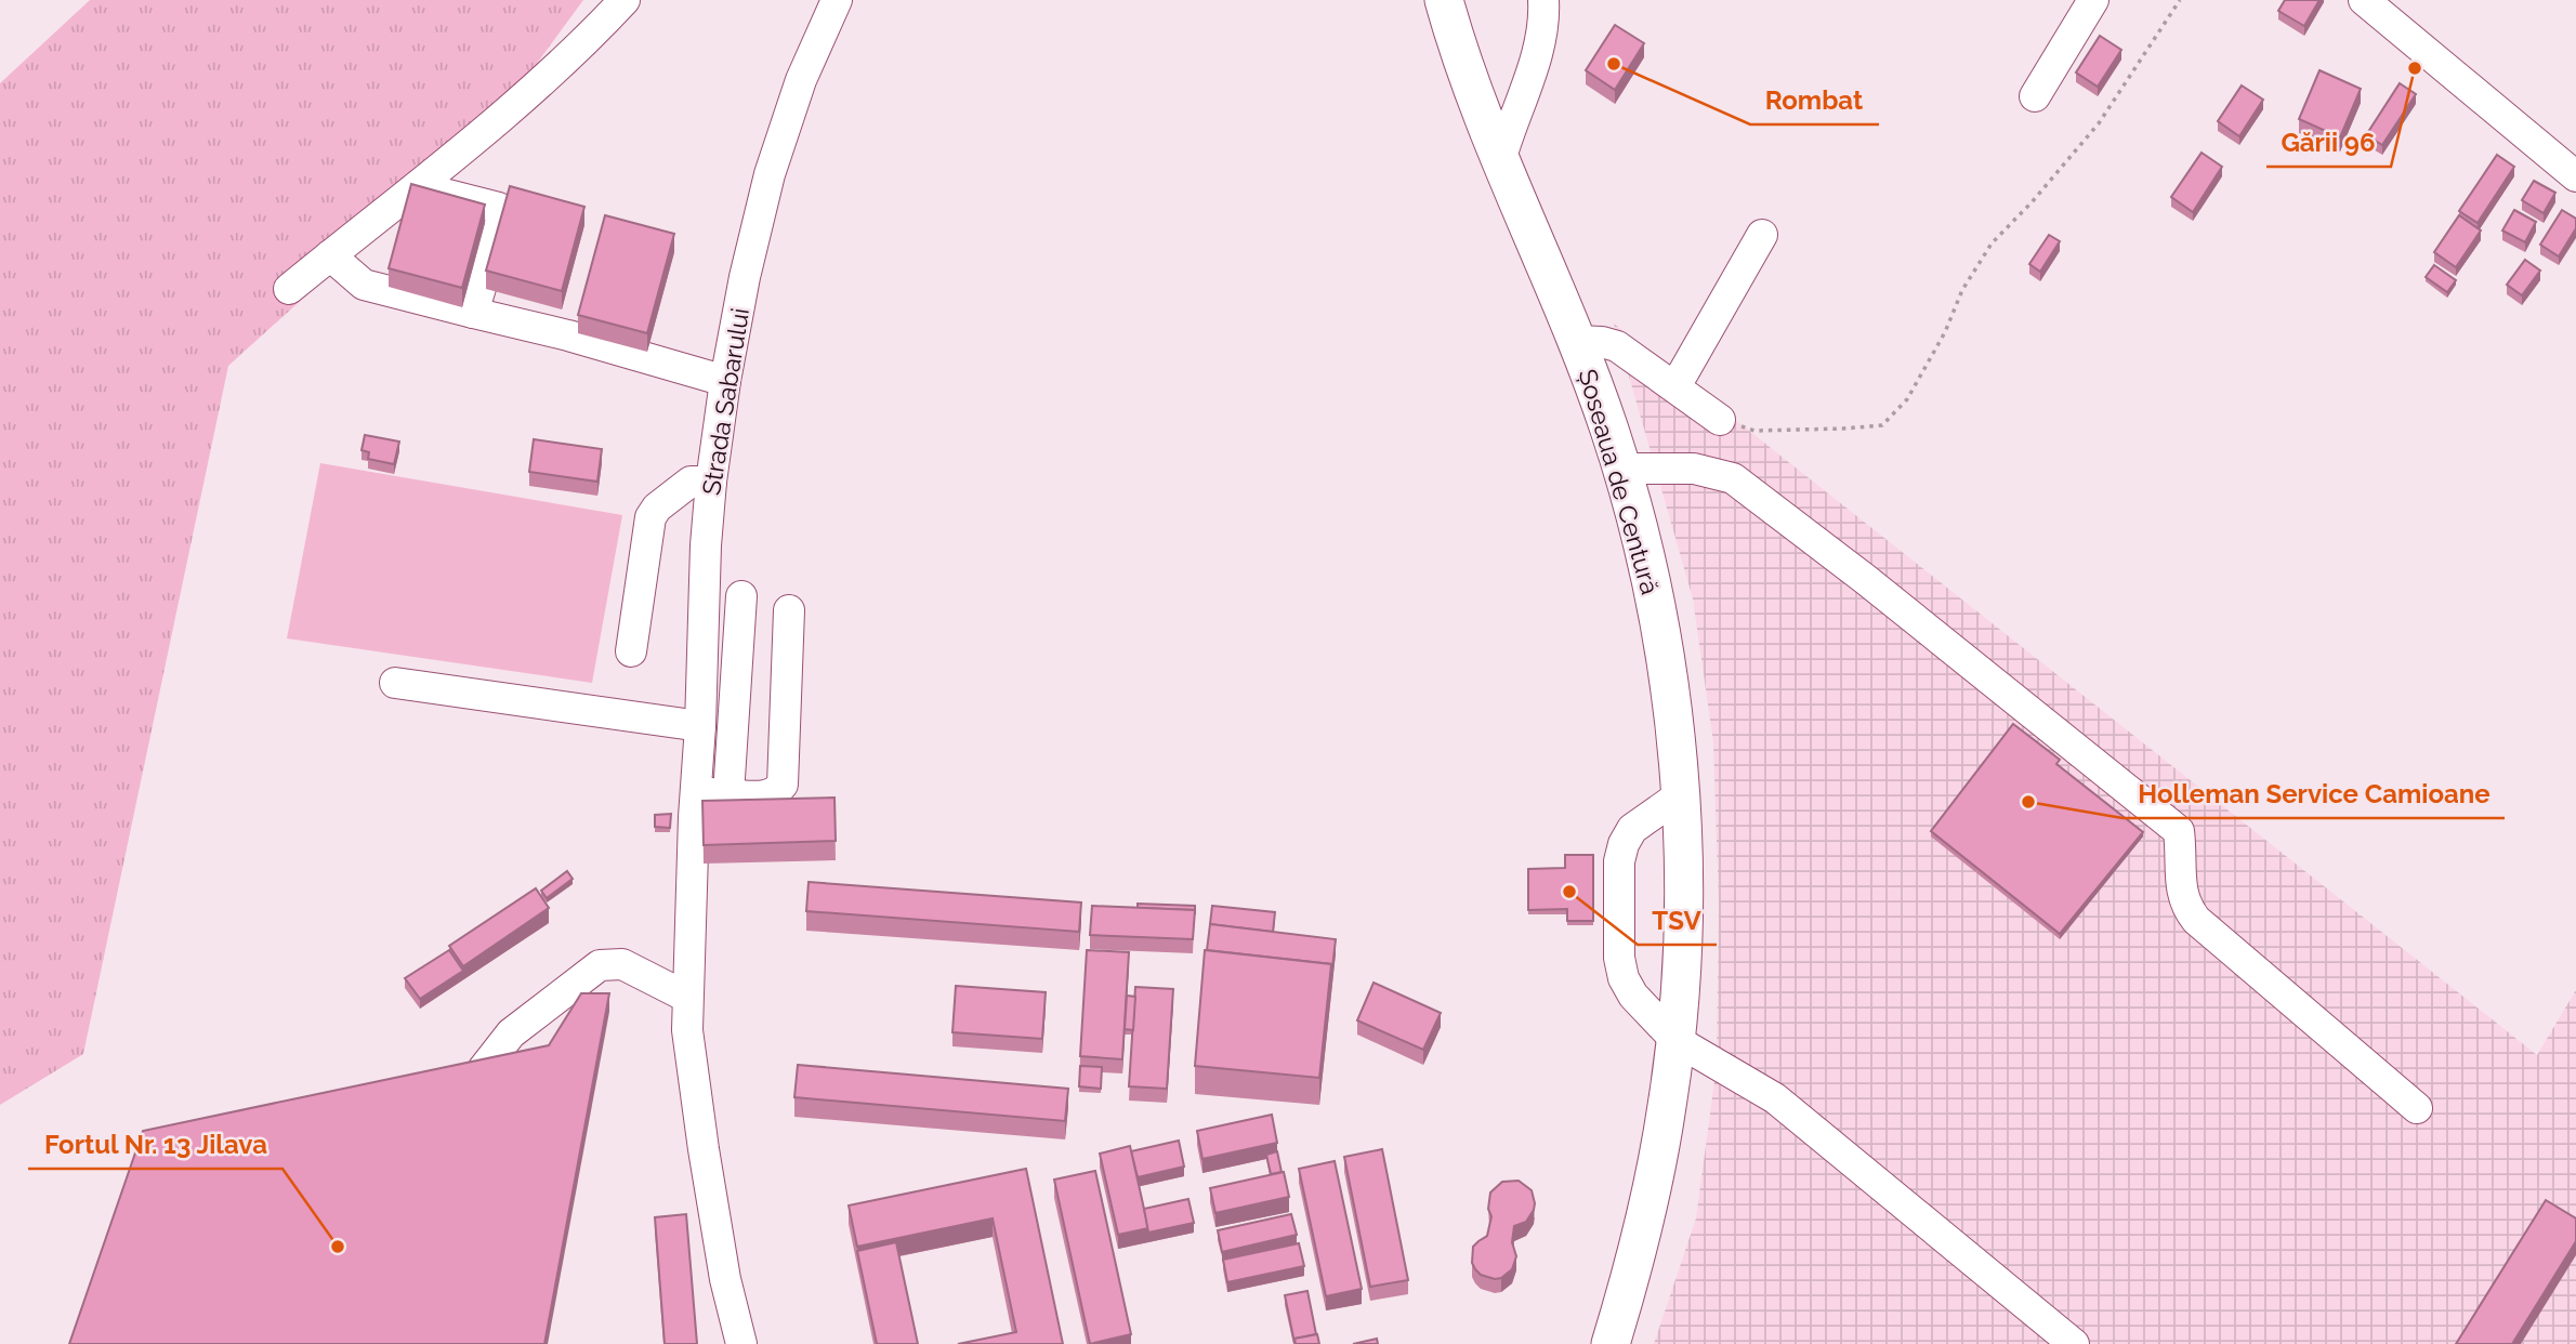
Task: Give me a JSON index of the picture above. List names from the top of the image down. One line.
{"streets":{"main road":["Șoseaua de Centură"],"street":["Strada Sabarului"]},"places":["Rombat","Gării 96","Holleman Service Camioane","TSV","Fortul Nr. 13 Jilava"]}
